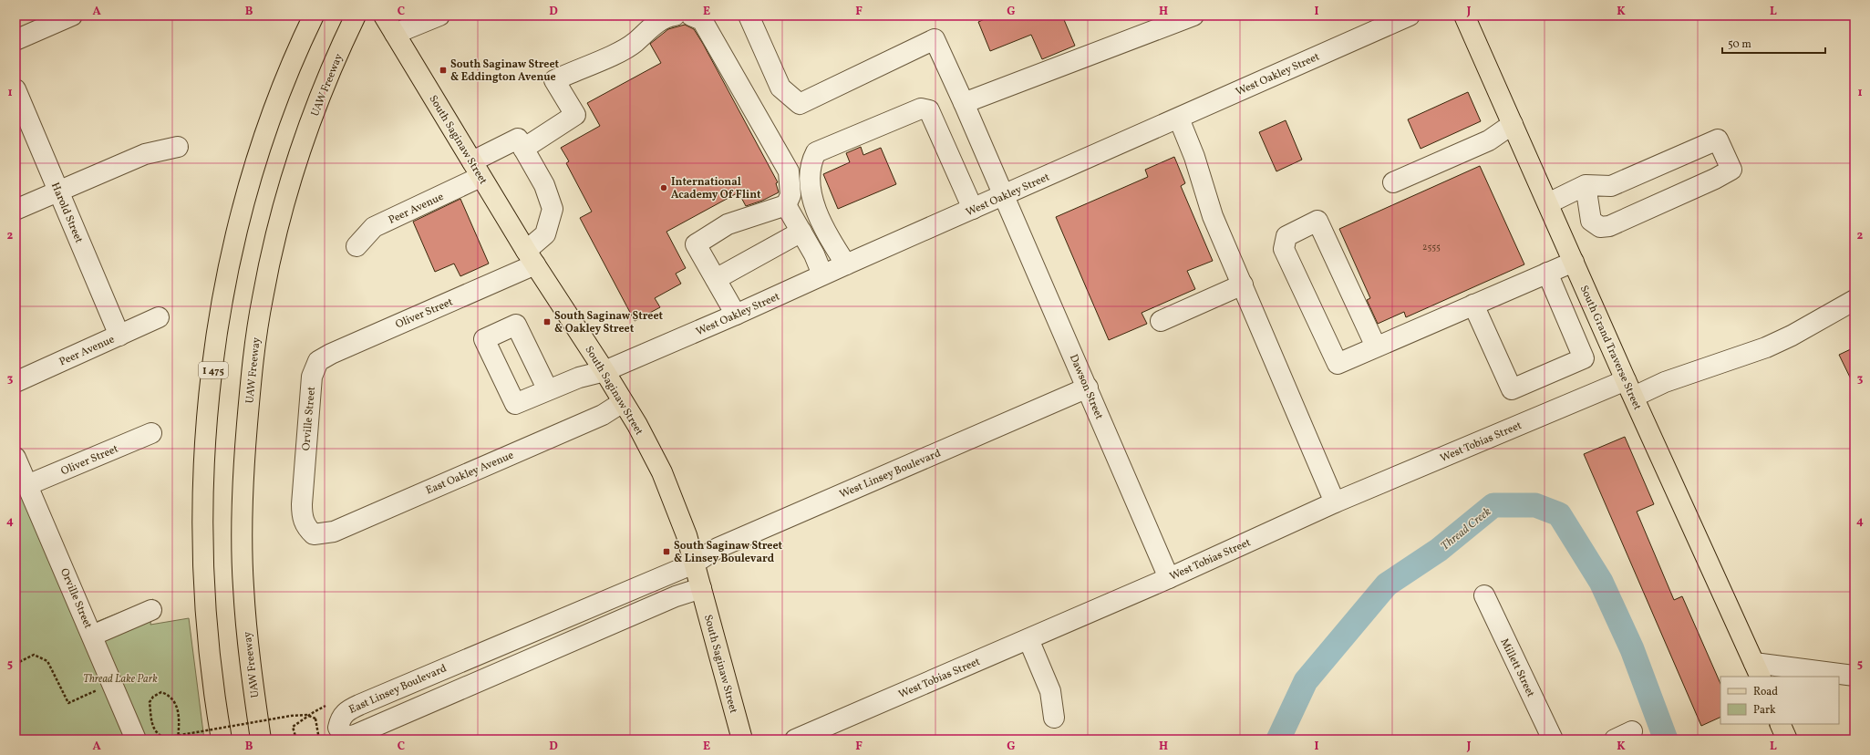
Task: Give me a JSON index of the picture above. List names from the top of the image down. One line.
{"streets":{"main road":["UAW Freeway","South Saginaw Street","South Grand Traverse Street","I 475"],"street":["West Oakley Street","Peer Avenue","Harold Street","Oliver Street","Dawson Street","Orville Street","West Tobias Street","East Oakley Avenue","West Linsey Boulevard","Millett Street","East Linsey Boulevard"]},"crossings":[["West Oakley Street","South Saginaw Street"],["West Oakley Street","Dawson Street"],["South Saginaw Street","Peer Avenue"],["South Saginaw Street","Oliver Street"],["South Saginaw Street","East Oakley Avenue"],["South Saginaw Street","West Linsey Boulevard"],["South Saginaw Street","East Linsey Boulevard"],["Peer Avenue","Harold Street"],["Peer Avenue","Oliver Street"],["Oliver Street","Orville Street"],["South Grand Traverse Street","West Tobias Street"],["Dawson Street","West Tobias Street"],["Dawson Street","West Linsey Boulevard"],["Orville Street","East Oakley Avenue"],["West Linsey Boulevard","East Linsey Boulevard"]],"water":["Thread Creek"],"parks":["Thread Lake Park"],"places":{"transit":["South Saginaw Street & Eddington Avenue","South Saginaw Street & Oakley Street","South Saginaw Street & Linsey Boulevard"],"other":["International Academy Of Flint"]},"house_numbers":["2555"],"legend":["Road","Park"],"scale_bar":"50 m","grid":{"columns":["A","B","C","D","E","F","G","H","I","J","K","L"],"rows":["1","2","3","4","5"]}}
